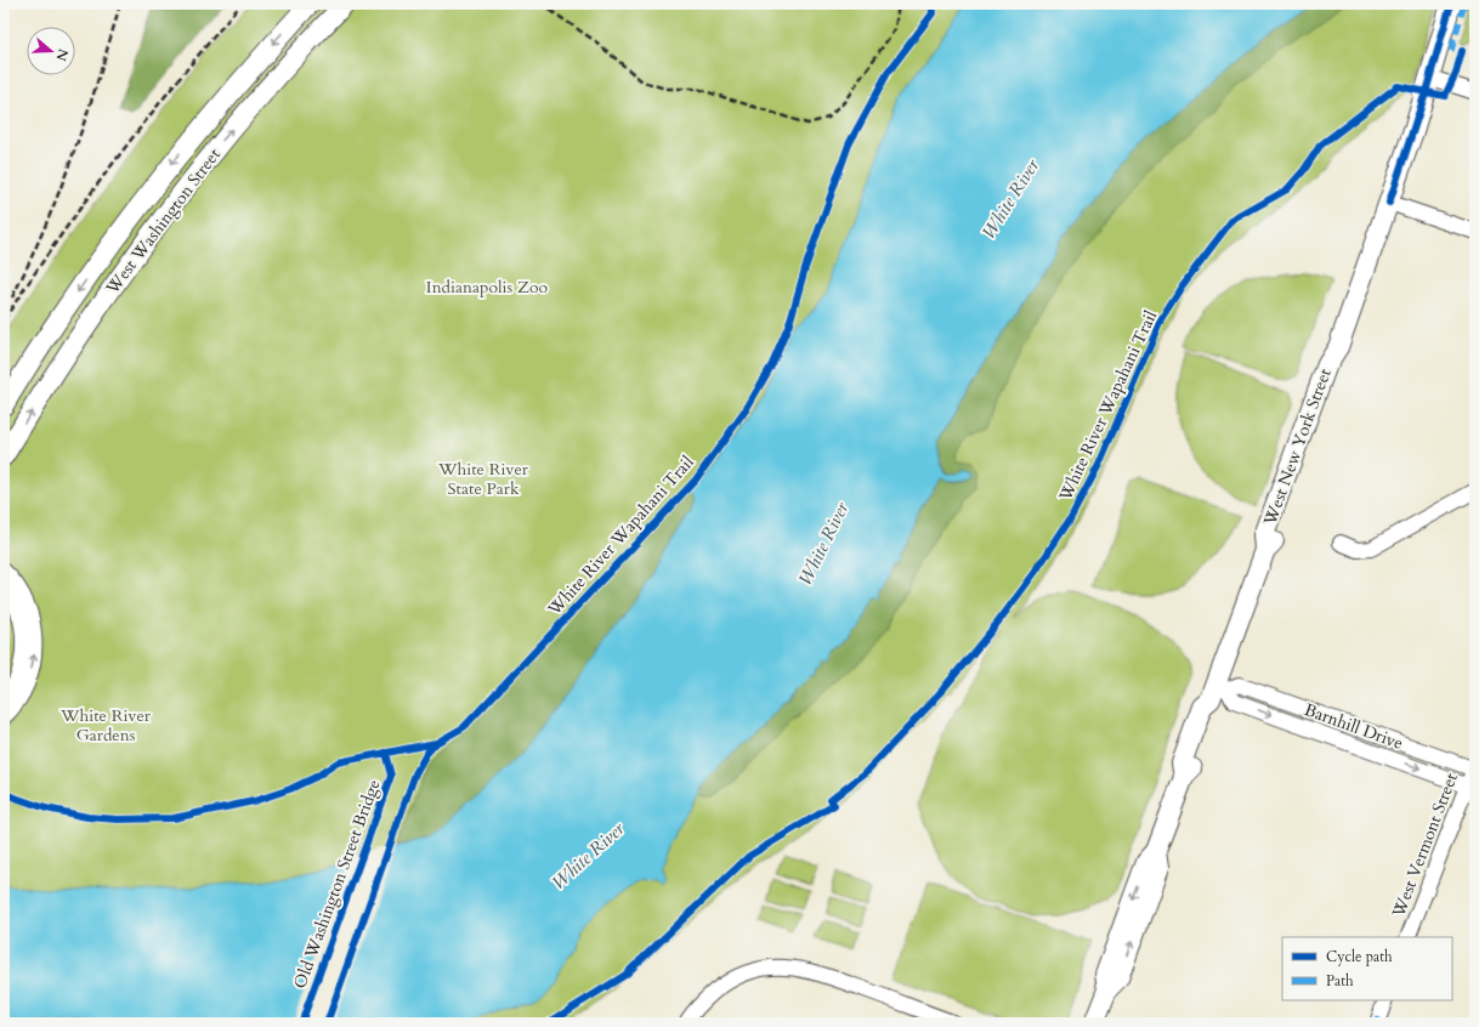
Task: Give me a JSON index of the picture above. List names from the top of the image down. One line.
{"streets":{"main road":["West Washington Street","West New York Street"],"street":["Barnhill Drive","West Vermont Street"],"cycle path":["White River Wapahani Trail","Old Washington Street Bridge"]},"crossings":[["West New York Street","Barnhill Drive"],["Barnhill Drive","West Vermont Street"]],"water":["White River"],"parks":["Indianapolis Zoo","White River State Park","White River Gardens"],"legend":["Cycle path","Path"],"north":"right"}
